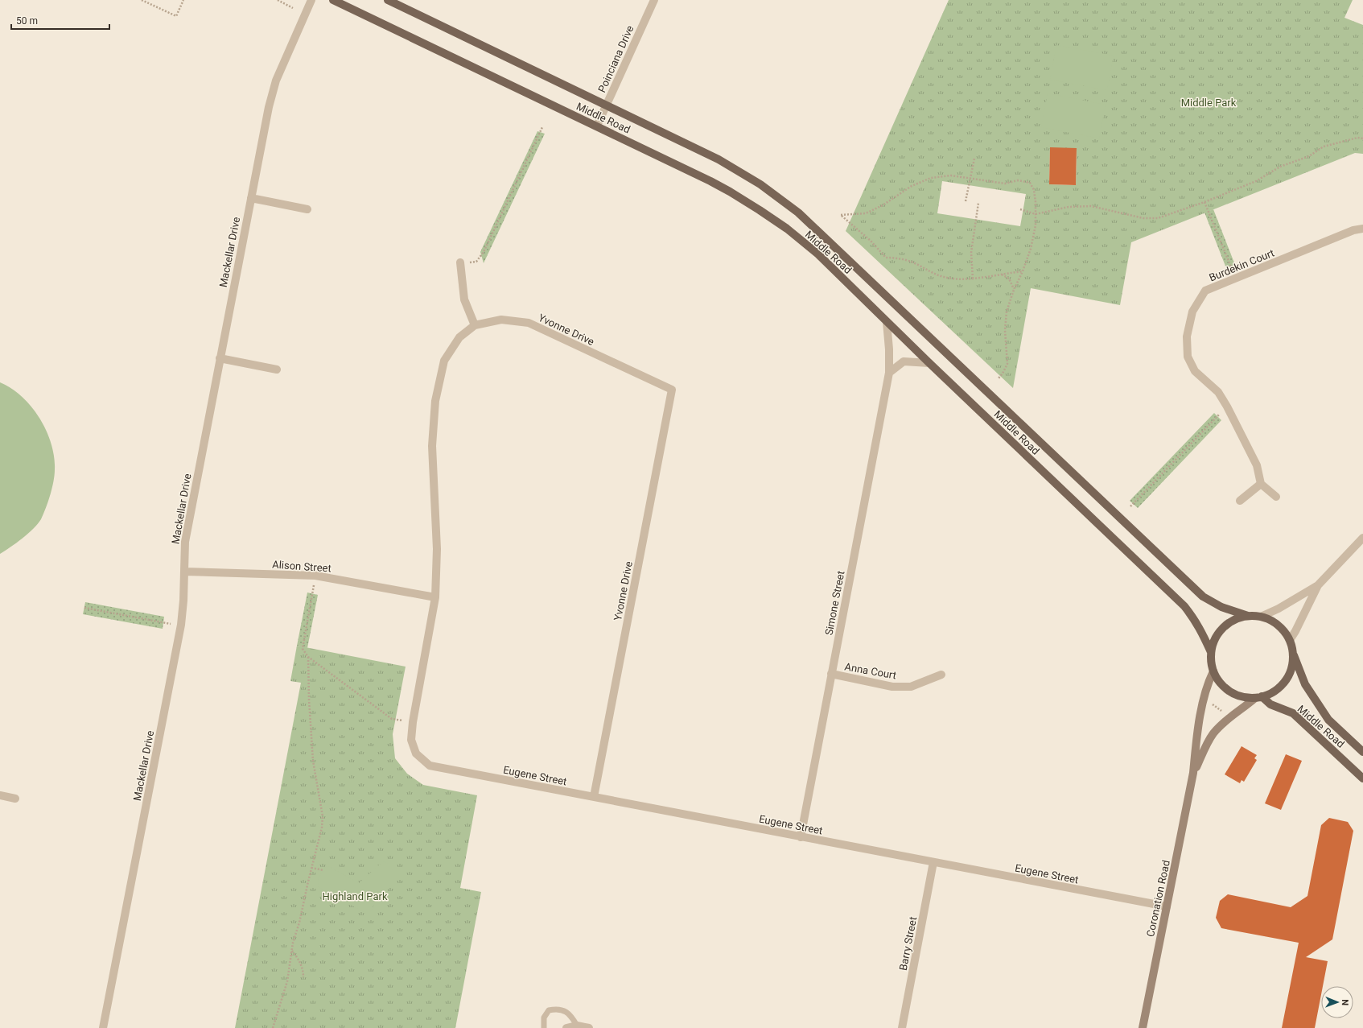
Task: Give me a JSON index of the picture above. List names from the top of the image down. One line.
{"streets":{"main road":["Middle Road"],"street":["Poinciana Drive","Mackellar Drive","Burdekin Court","Yvonne Drive","Alison Street","Simone Street","Anna Court","Eugene Street","Coronation Road","Barry Street"]},"crossings":[["Poinciana Drive","Middle Road"],["Middle Road","Simone Street"],["Middle Road","Coronation Road"],["Mackellar Drive","Alison Street"],["Yvonne Drive","Alison Street"],["Yvonne Drive","Eugene Street"],["Simone Street","Anna Court"],["Simone Street","Eugene Street"],["Eugene Street","Coronation Road"],["Eugene Street","Barry Street"]],"parks":["Middle Park","Highland Park"],"scale_bar":"50 m","north":"right"}
